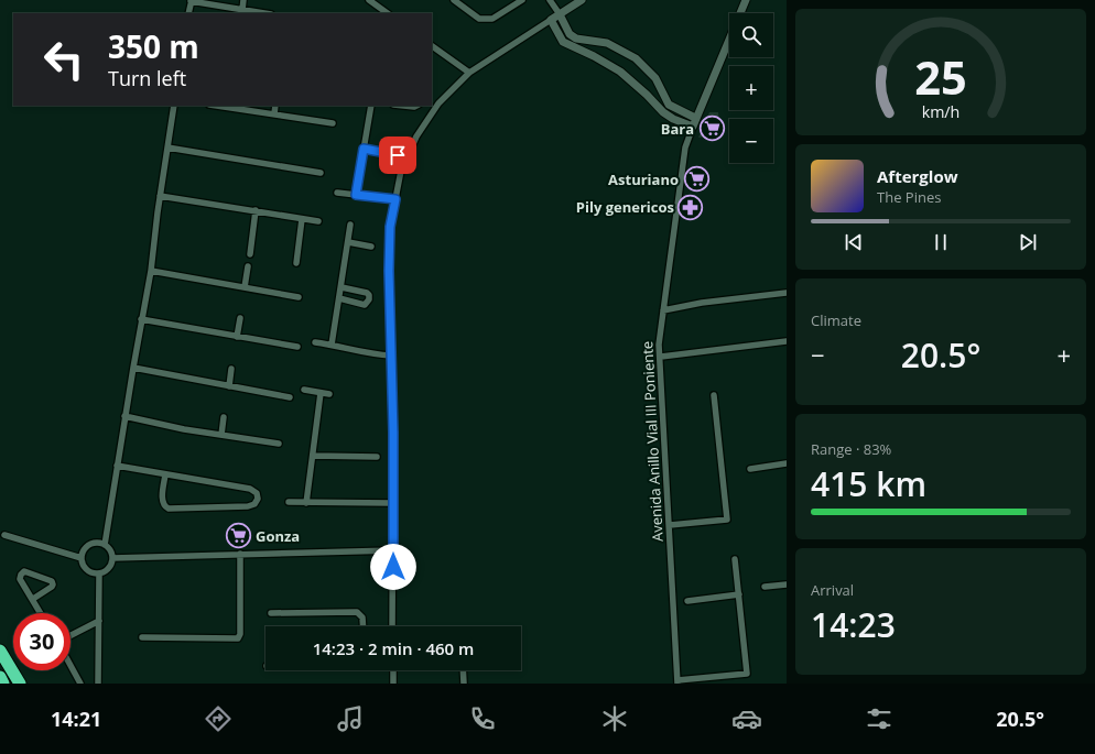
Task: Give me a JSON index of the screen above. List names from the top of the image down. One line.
{"streets":{"street":["Avenida Anillo Vial III Poniente"]},"places":{"supermarket":["Bara","Asturiano","Gonza"],"pharmacy":["Pily genericos"]},"page":{"map_buttons":["+","−"],"turn":["350 m","Turn left"],"song":["Afterglow","The Pines"],"tile":["Climate",["Range · 83%","415 km"],["Arrival","14:23"]],"heat":["−","20.5°","+"],"limit":"30","trip":"14:23 · 2 min · 460 m","tabs":["14:21","20.5°"],"gauge":["25","km/h"]}}
